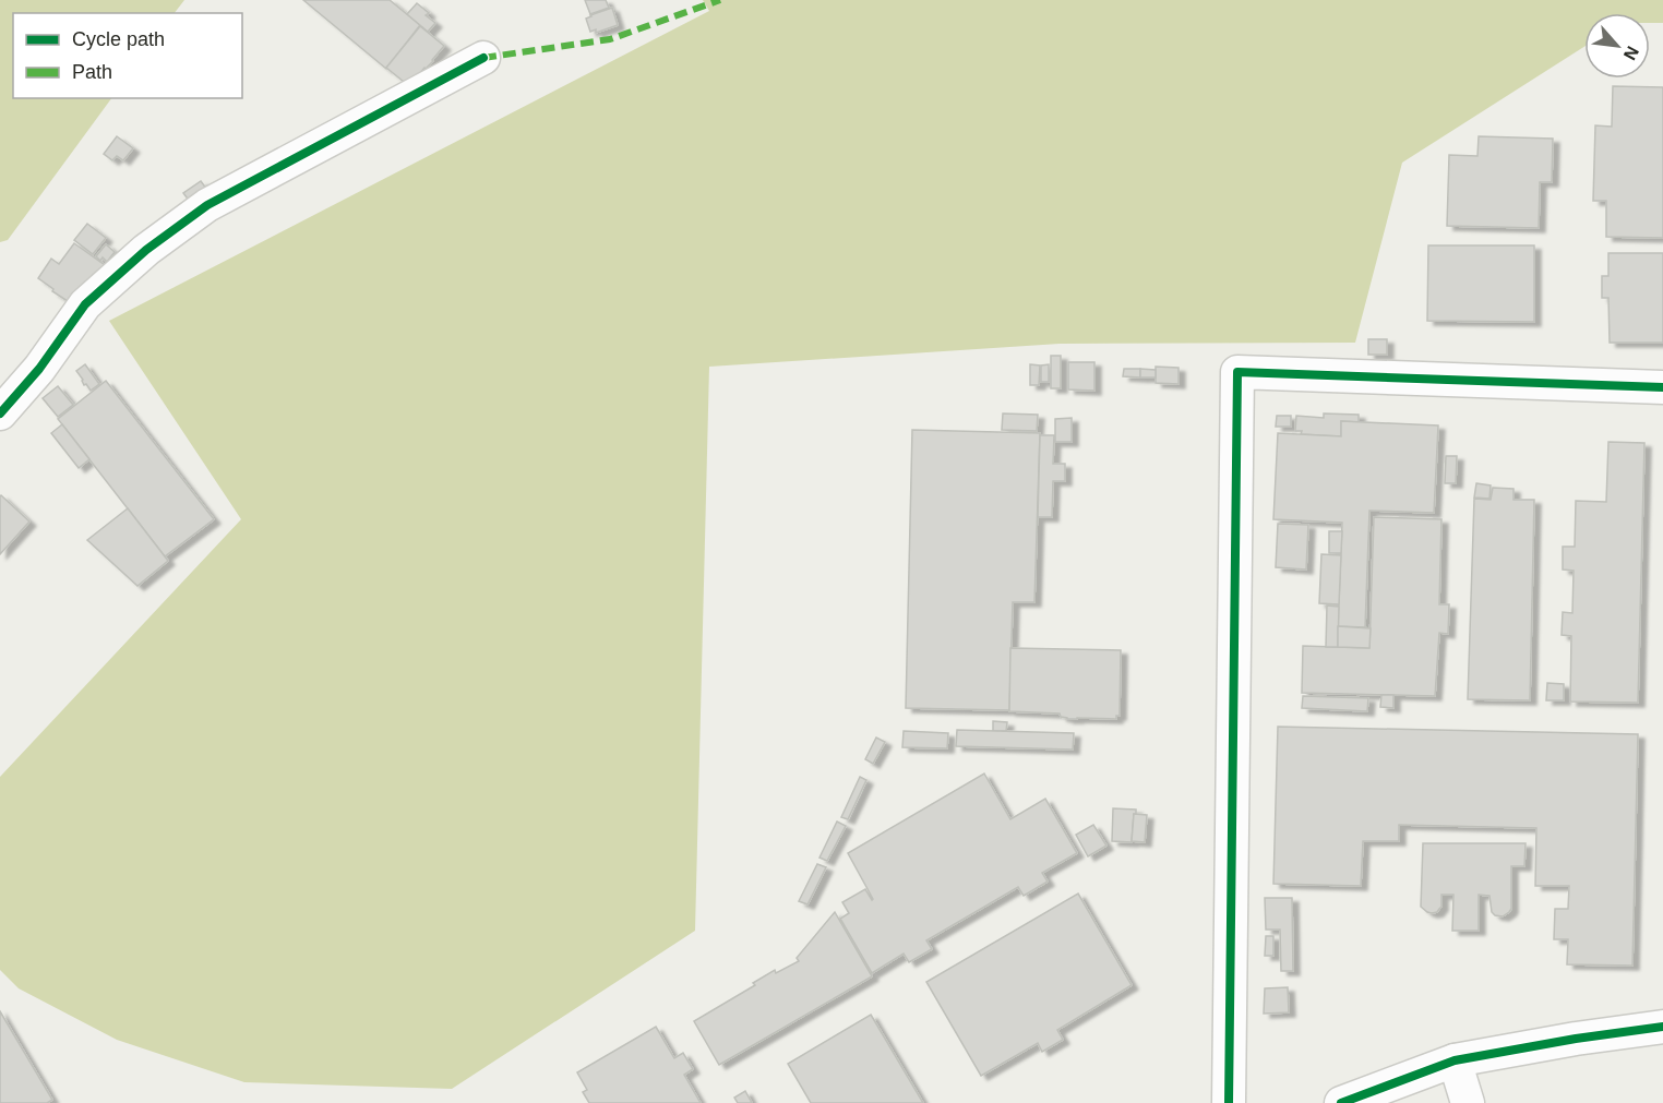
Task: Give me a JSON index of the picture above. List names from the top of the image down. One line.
{"legend":["Cycle path","Path"],"north":"bottom right"}
